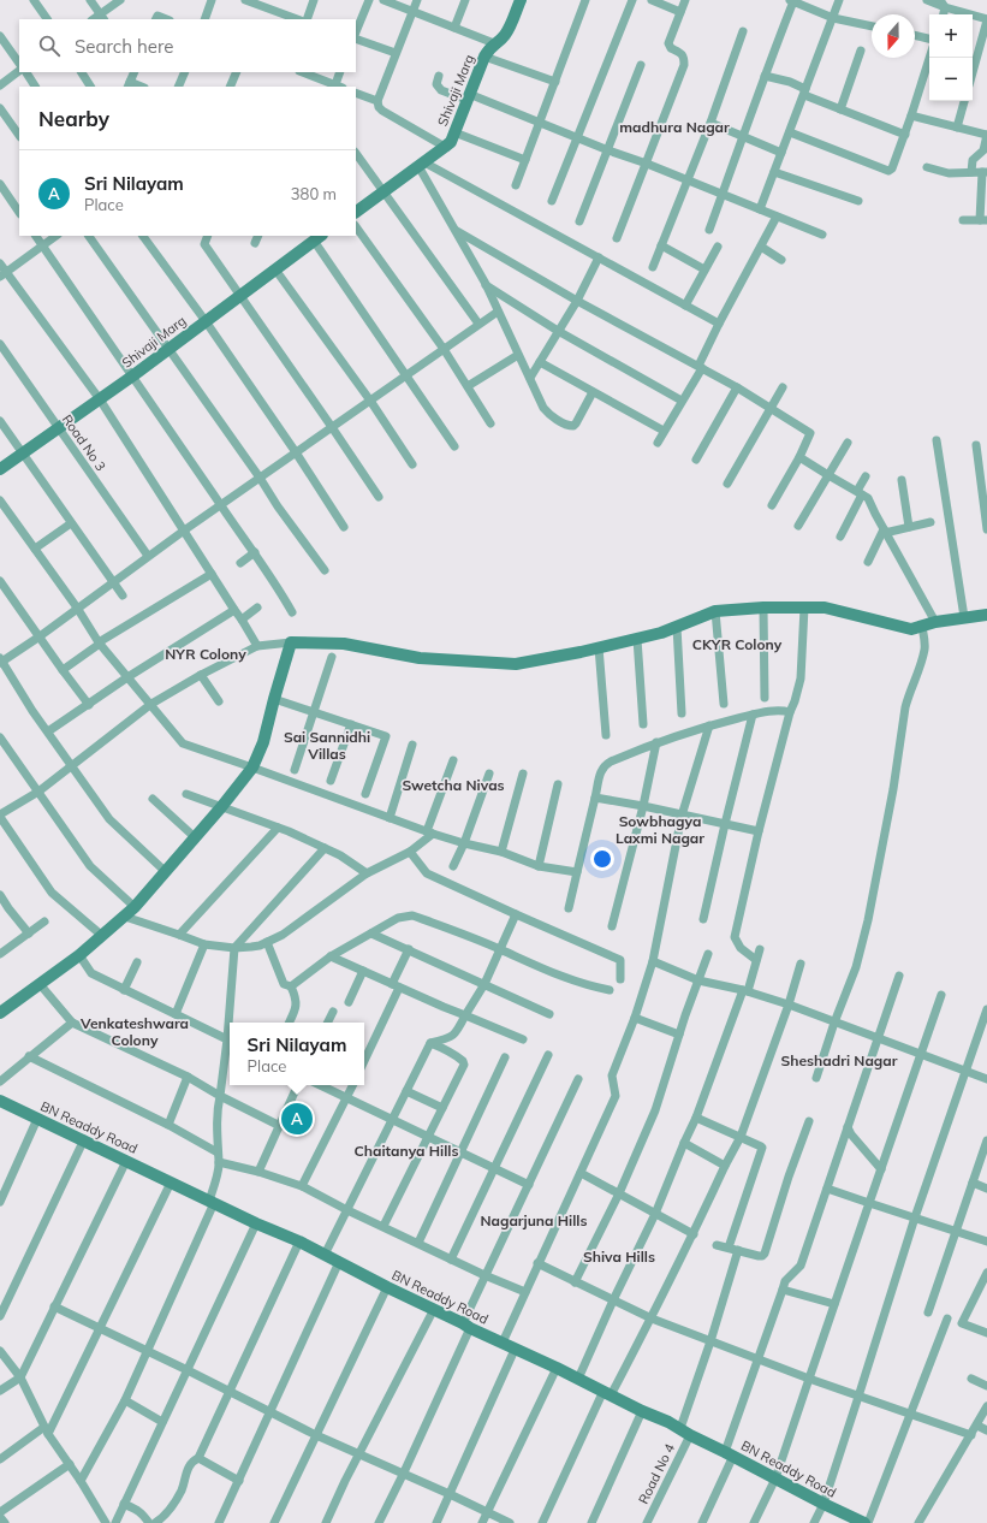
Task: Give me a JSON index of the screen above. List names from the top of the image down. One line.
{"streets":{"street":["Shivaji Marg","Road No 3","BN Readdy Road","Road No 4"]},"crossings":[["Shivaji Marg","Road No 3"],["BN Readdy Road","Road No 4"]],"districts":["madhura Nagar","CKYR Colony","NYR Colony","Sai Sannidhi Villas","Swetcha Nivas","Sowbhagya Laxmi Nagar","Venkateshwara Colony","Sheshadri Nagar","Chaitanya Hills","Nagarjuna Hills","Shiva Hills"],"north":"bottom","page":{"map_buttons":["+","−"],"search":"Search here","heading":"Nearby","list":[{"mark":"A","name":"Sri Nilayam","note":"Place","value":"380 m"}],"popup":["Sri Nilayam","Place"],"pins":"A"}}
